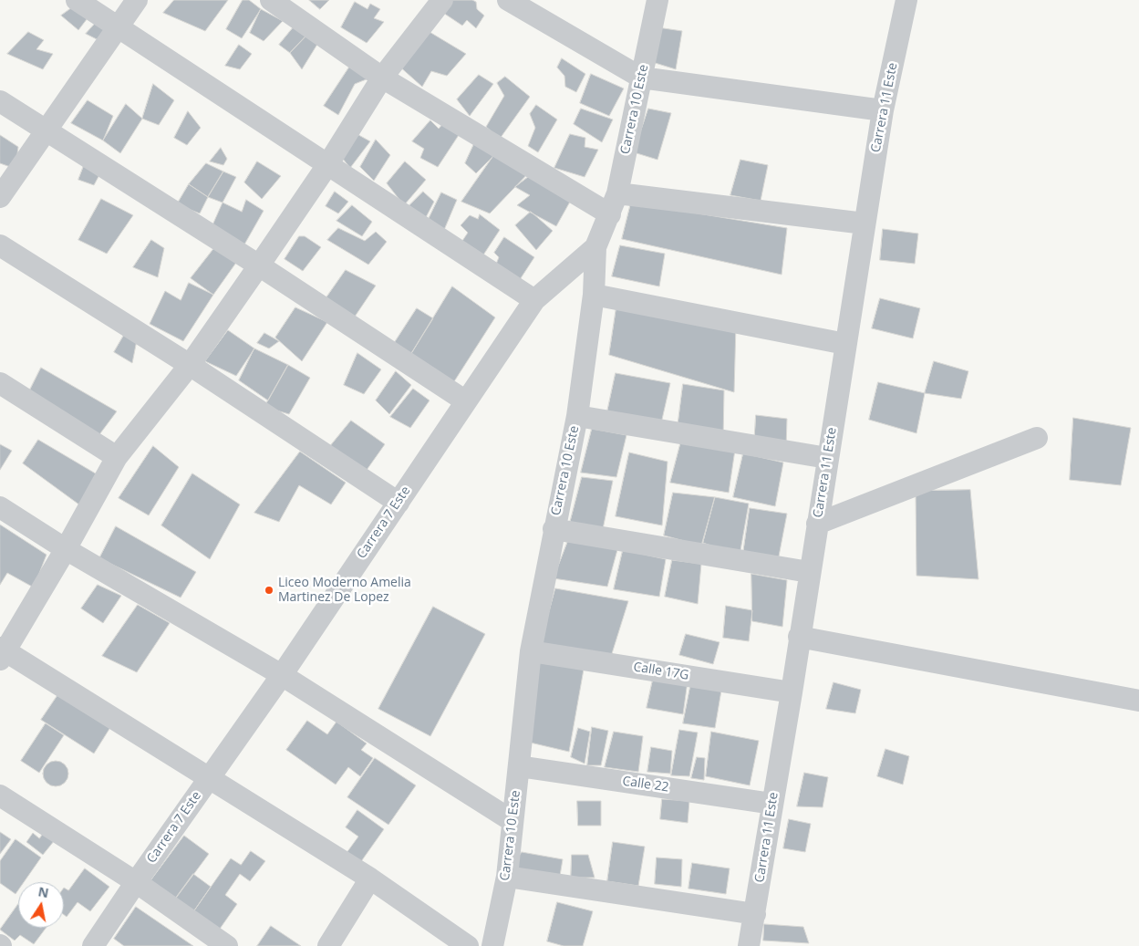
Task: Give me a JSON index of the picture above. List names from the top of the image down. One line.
{"streets":{"street":["Carrera 11 Este","Carrera 10 Este","Carrera 7 Este","Calle 17G","Calle 22"]},"crossings":[["Carrera 11 Este","Calle 17G"],["Carrera 11 Este","Calle 22"],["Carrera 10 Este","Carrera 7 Este"],["Carrera 10 Este","Calle 17G"],["Carrera 10 Este","Calle 22"]],"places":["Liceo Moderno Amelia Martinez De Lopez"],"north":"top"}
